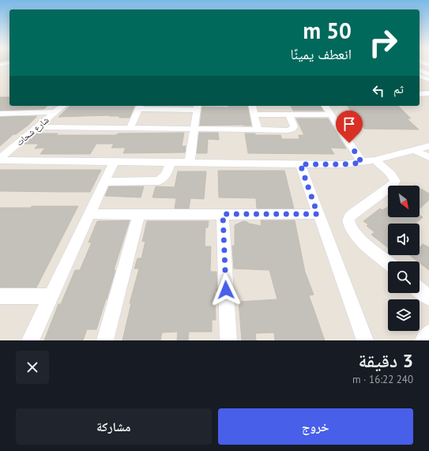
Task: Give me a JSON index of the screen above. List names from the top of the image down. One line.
{"streets":{"street":["شارع شحات"]},"north":"bottom right","page":{"turn":["50 m","انعطف يمينًا"],"then":"ثم","heading":["3 دقيقة","240 m · 16:22"],"buttons":["خروج","مشاركة"]}}
